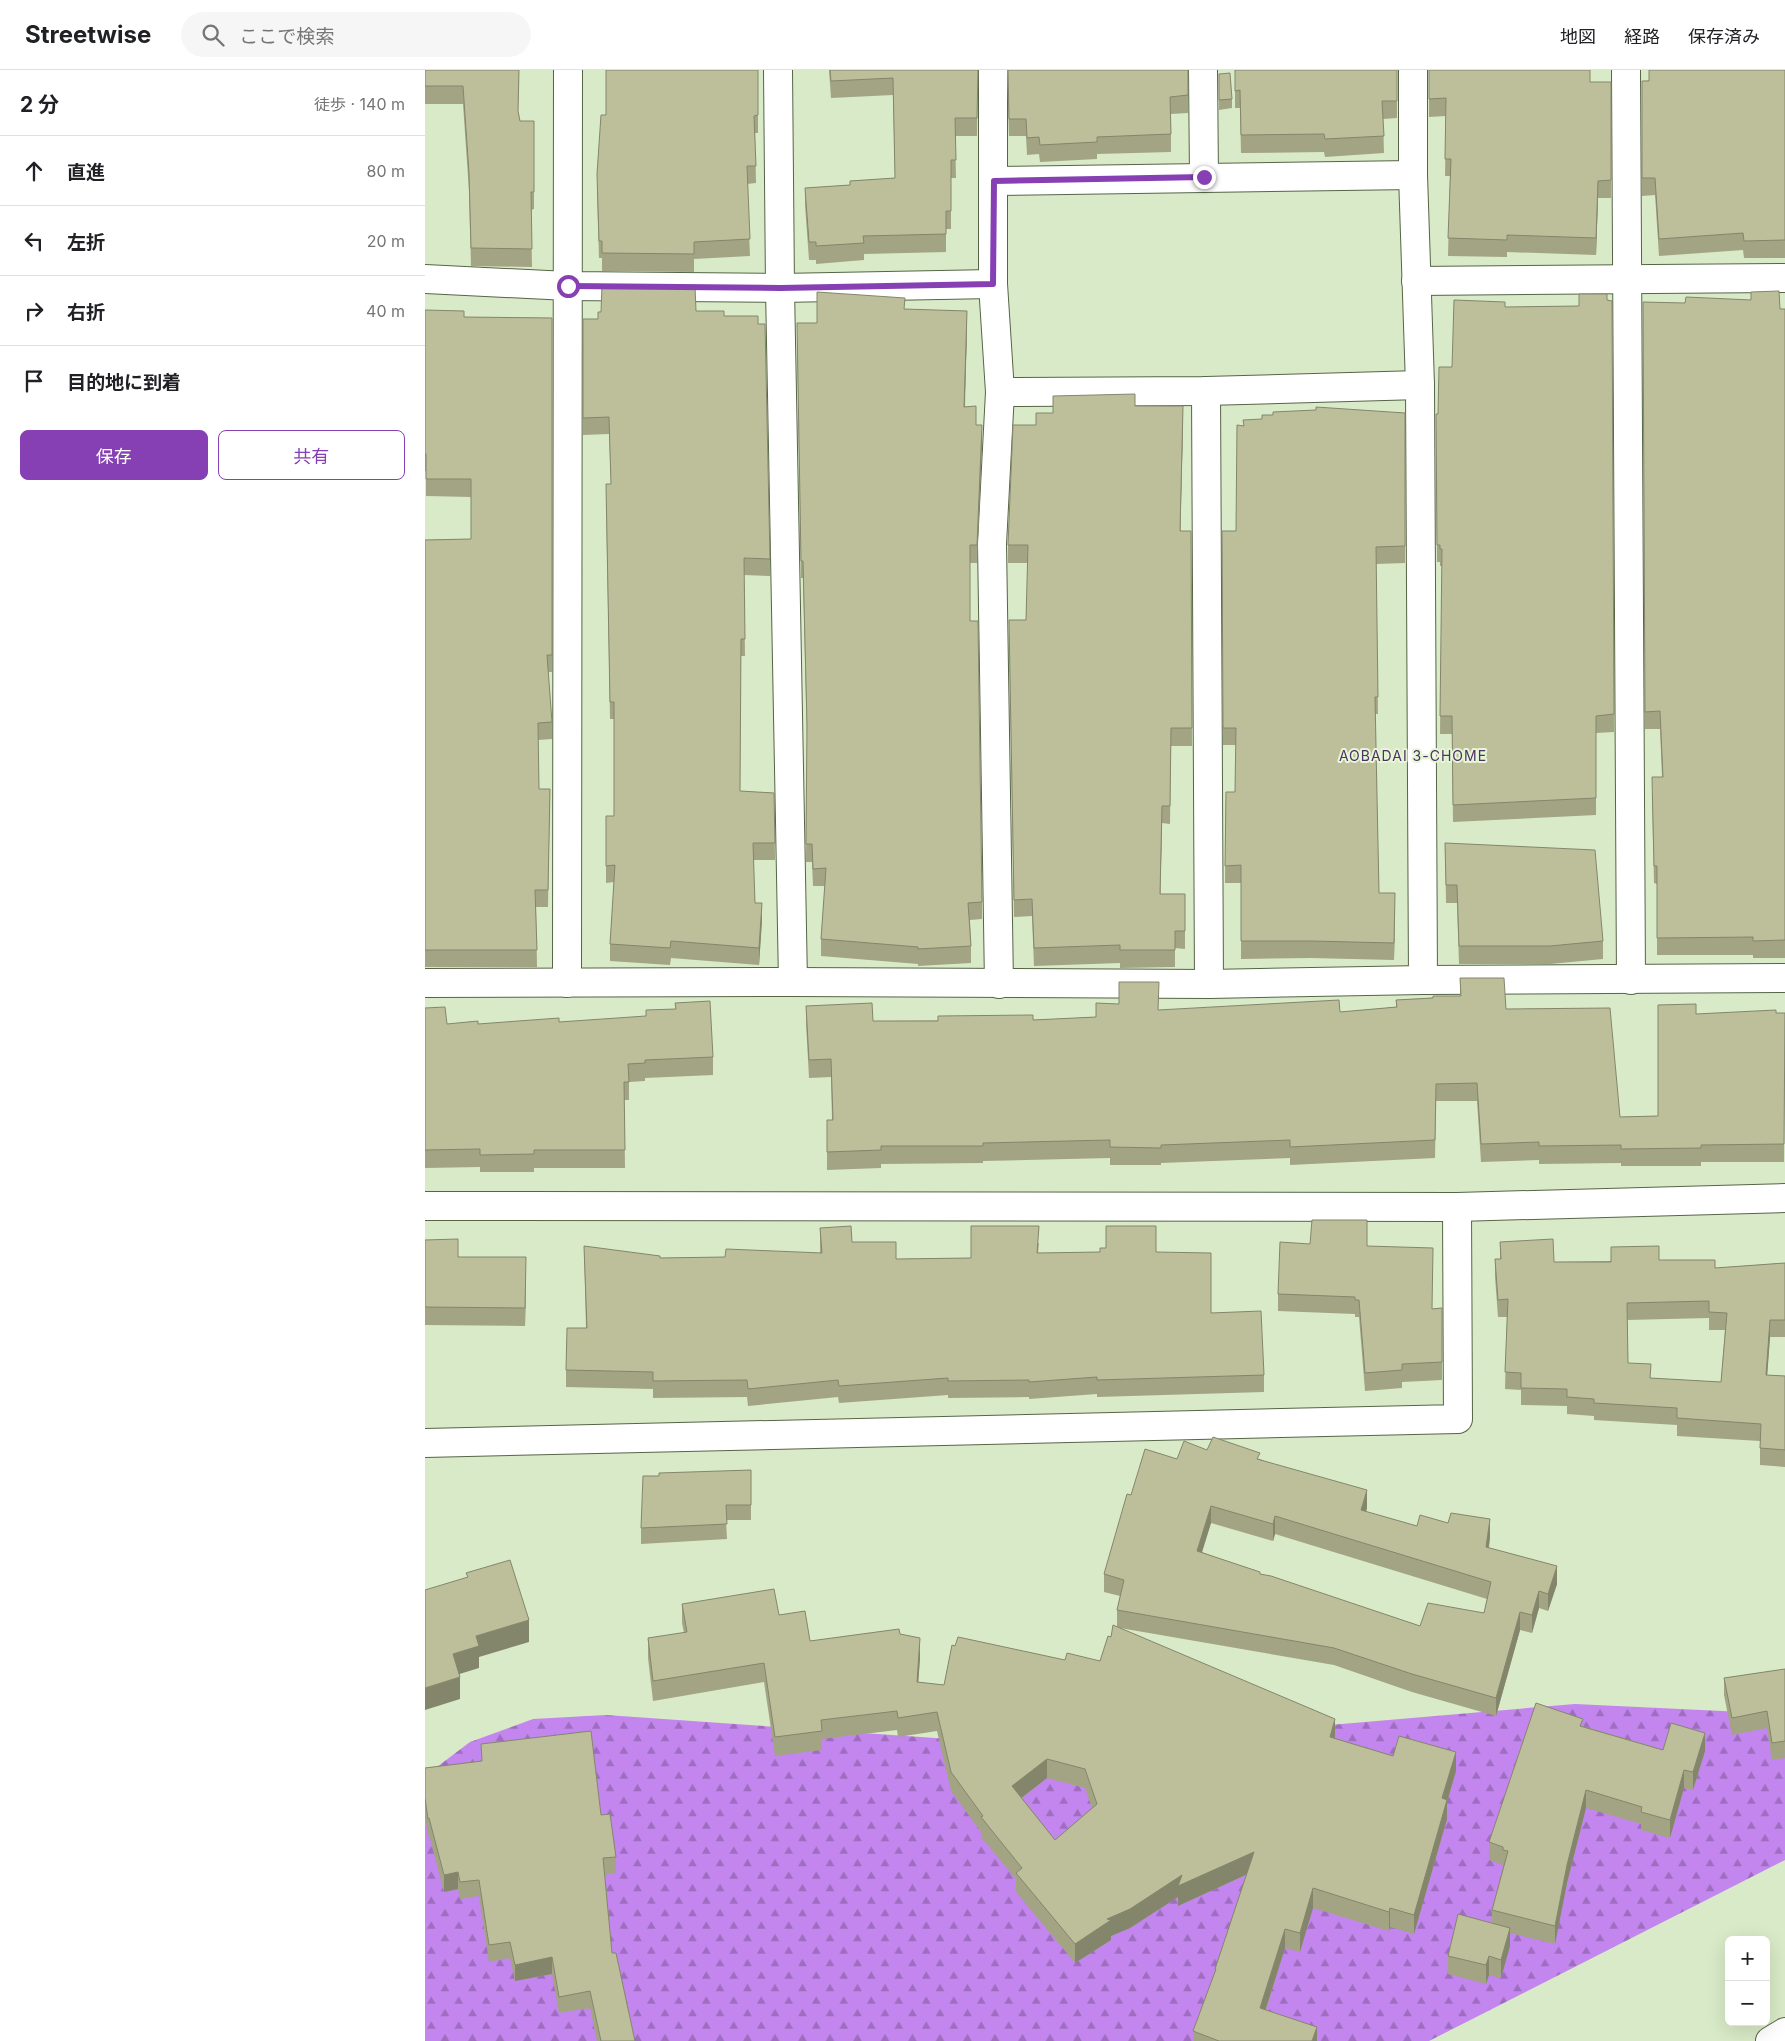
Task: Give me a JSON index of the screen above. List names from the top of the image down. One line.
{"districts":["AOBADAI 3-CHOME"],"page":{"header":"Streetwise","search":"ここで検索","nav":["地図","経路","保存済み"],"heading":["2 分","徒歩 · 140 m"],"list":[["直進","80 m"],["左折","20 m"],["右折","40 m"],"目的地に到着"],"buttons":["保存","共有"],"map_buttons":["+","−"]}}
